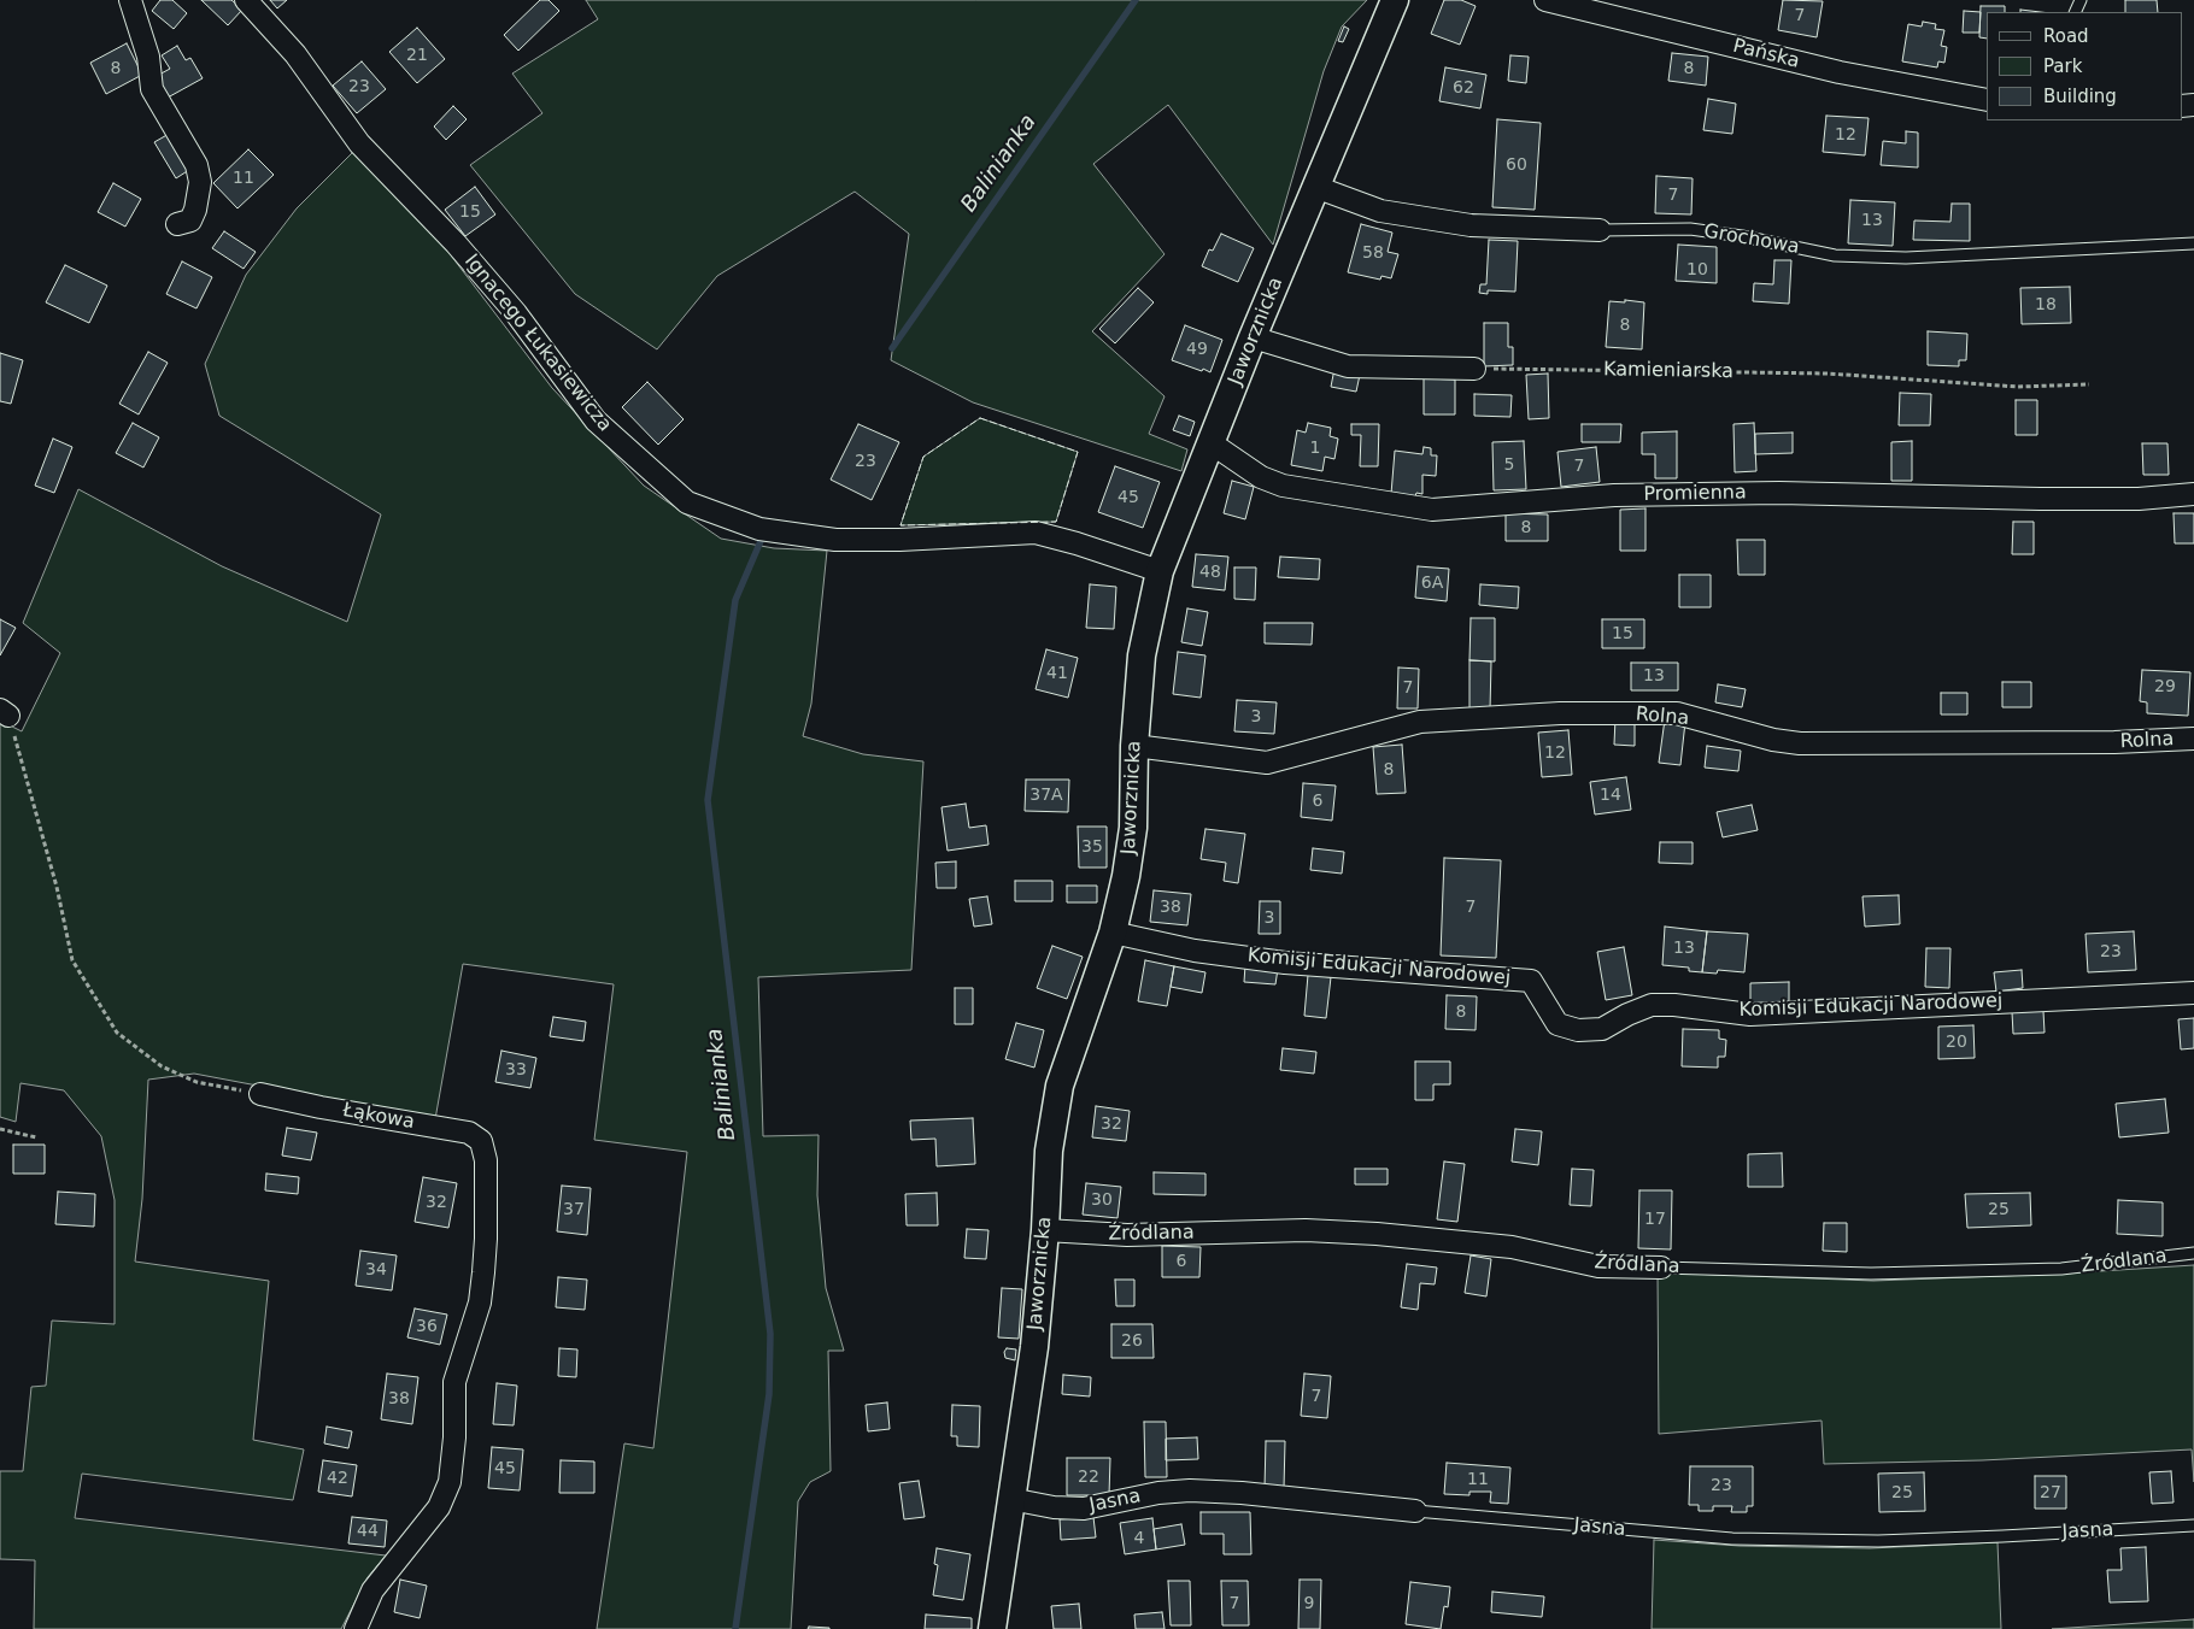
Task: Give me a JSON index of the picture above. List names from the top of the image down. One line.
{"streets":{"street":["Pańska","Grochowa","Jaworznicka","Ignacego Łukasiewicza","Promienna","Rolna","Komisji Edukacji Narodowej","Łąkowa","Źródlana","Jasna"],"path":["Kamieniarska"]},"crossings":[["Grochowa","Jaworznicka"],["Jaworznicka","Ignacego Łukasiewicza"],["Jaworznicka","Promienna"],["Jaworznicka","Rolna"],["Jaworznicka","Komisji Edukacji Narodowej"],["Jaworznicka","Źródlana"],["Jaworznicka","Jasna"]],"water":["Balinianka"],"house_numbers":["7","21","8","8","23","62","12","60","11","7","15","13","58","10","18","8","49","1","23","5","7","45","8","48","6A","15","41","13","29","7","3","12","8","37A","14","6","35","38","7","3","13","23","8","20","33","32","30","32","37","25","17","6","34","36","26","7","38","45","22","42","11","23","25","27","44","4","7","9"],"legend":["Road","Park","Building"]}
